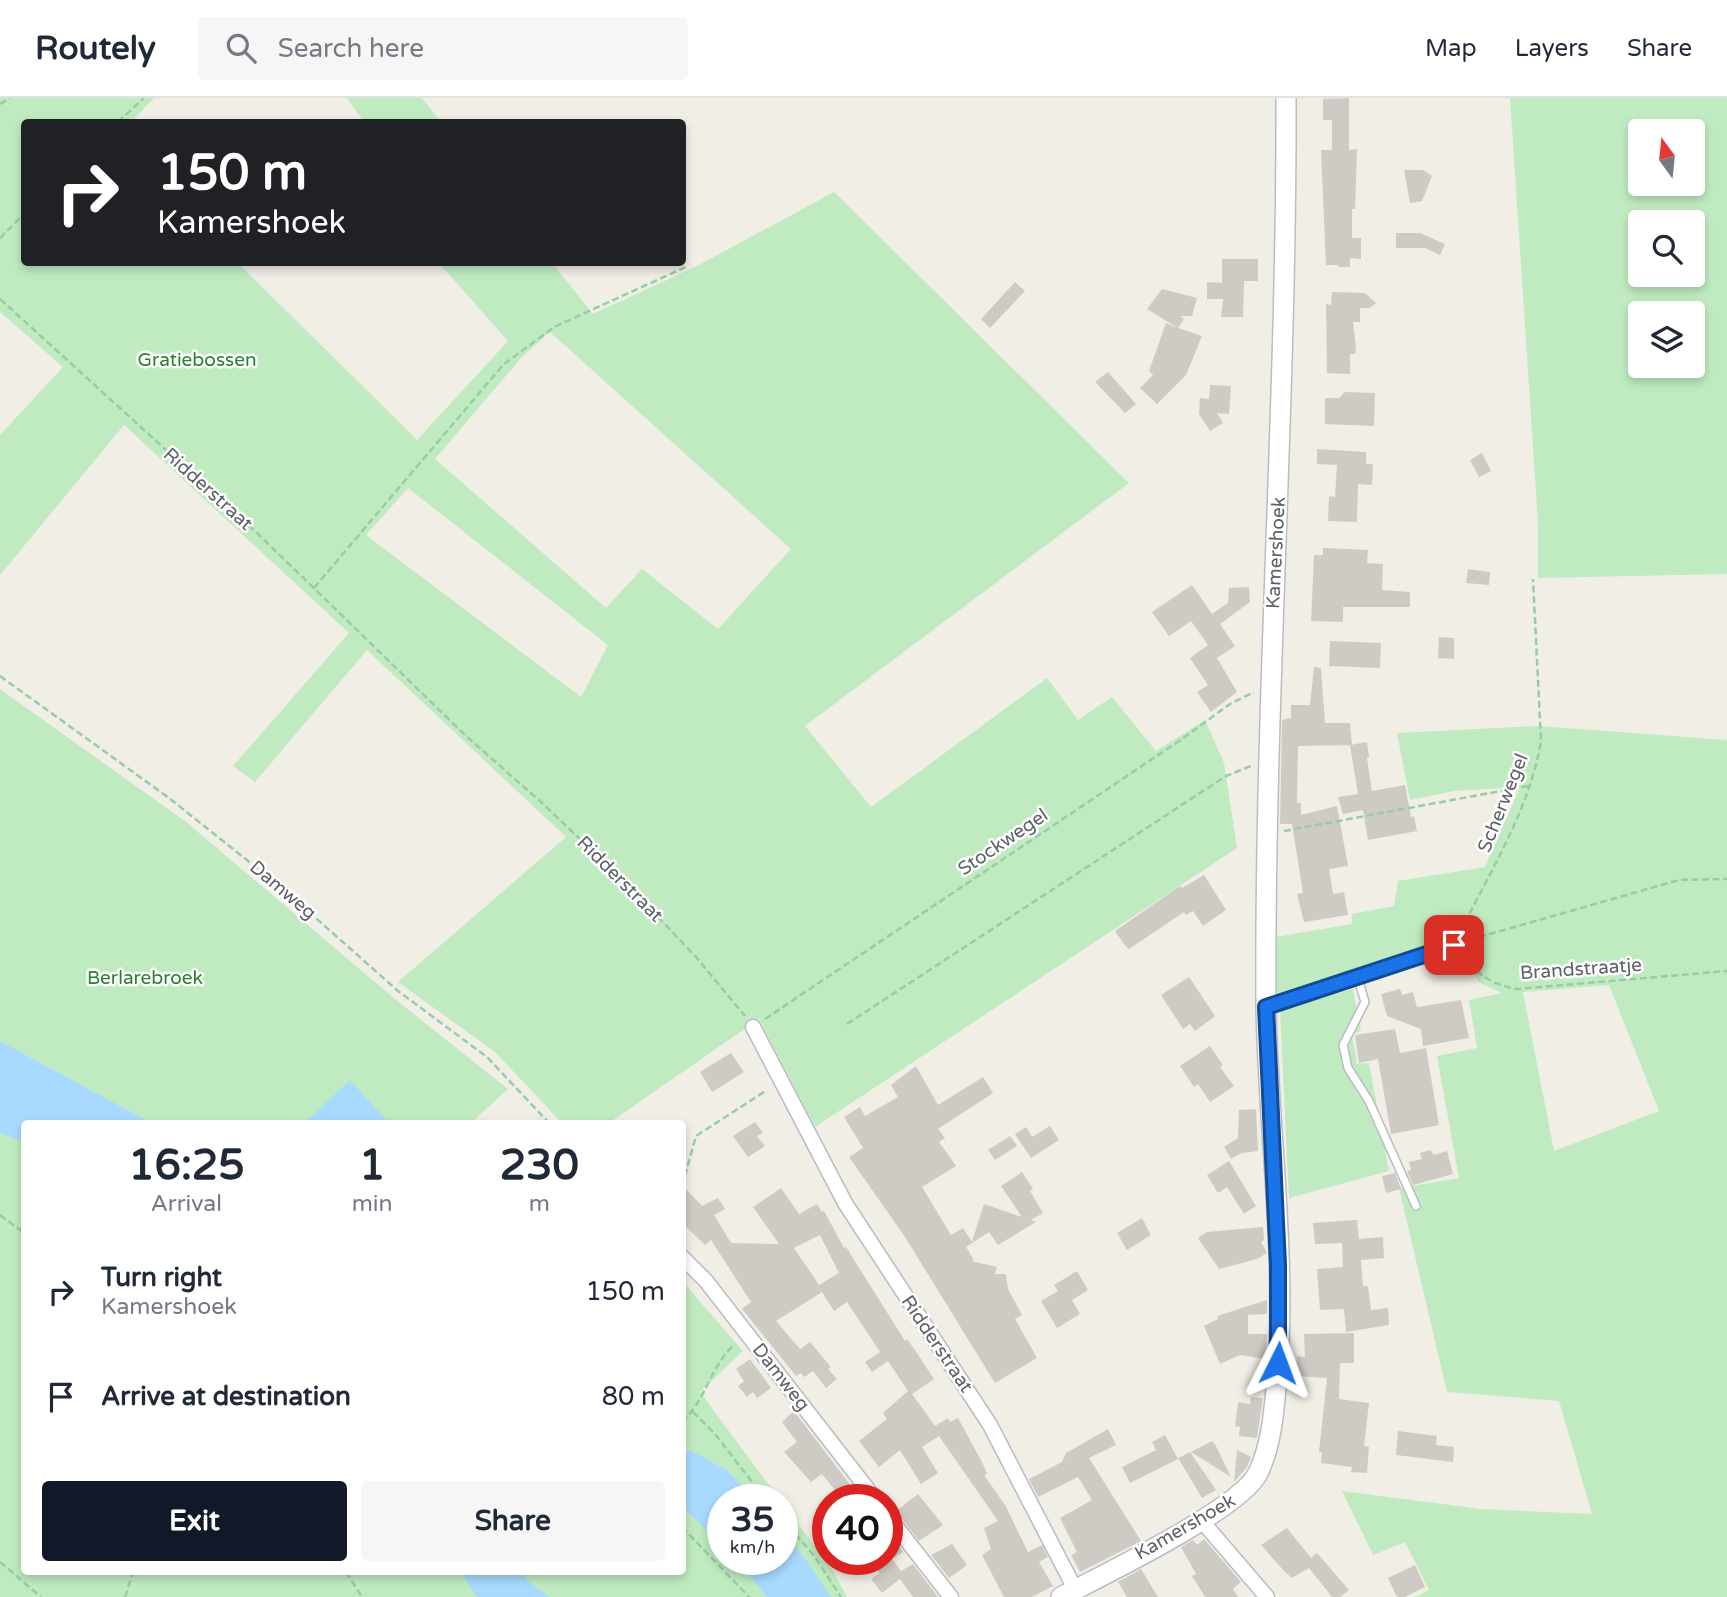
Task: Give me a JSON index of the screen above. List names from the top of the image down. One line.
{"streets":{"street":["Ridderstraat","Kamershoek","Damweg"],"path":["Scherwegel","Stockwegel","Brandstraatje"]},"crossings":[["Ridderstraat","Kamershoek"],["Ridderstraat","Stockwegel"],["Kamershoek","Stockwegel"],["Scherwegel","Brandstraatje"]],"parks":["Gratiebossen","Berlarebroek"],"north":"top","page":{"header":"Routely","search":"Search here","nav":["Map","Layers","Share"],"turn":["150 m","Kamershoek"],"eta":["16:25","Arrival","1","min","230","m"],"list":[{"name":"Turn right","note":"Kamershoek","value":"150 m"},{"name":"Arrive at destination","value":"80 m"}],"buttons":["Exit","Share"],"speed":"35 km/h","limit":"40"}}
